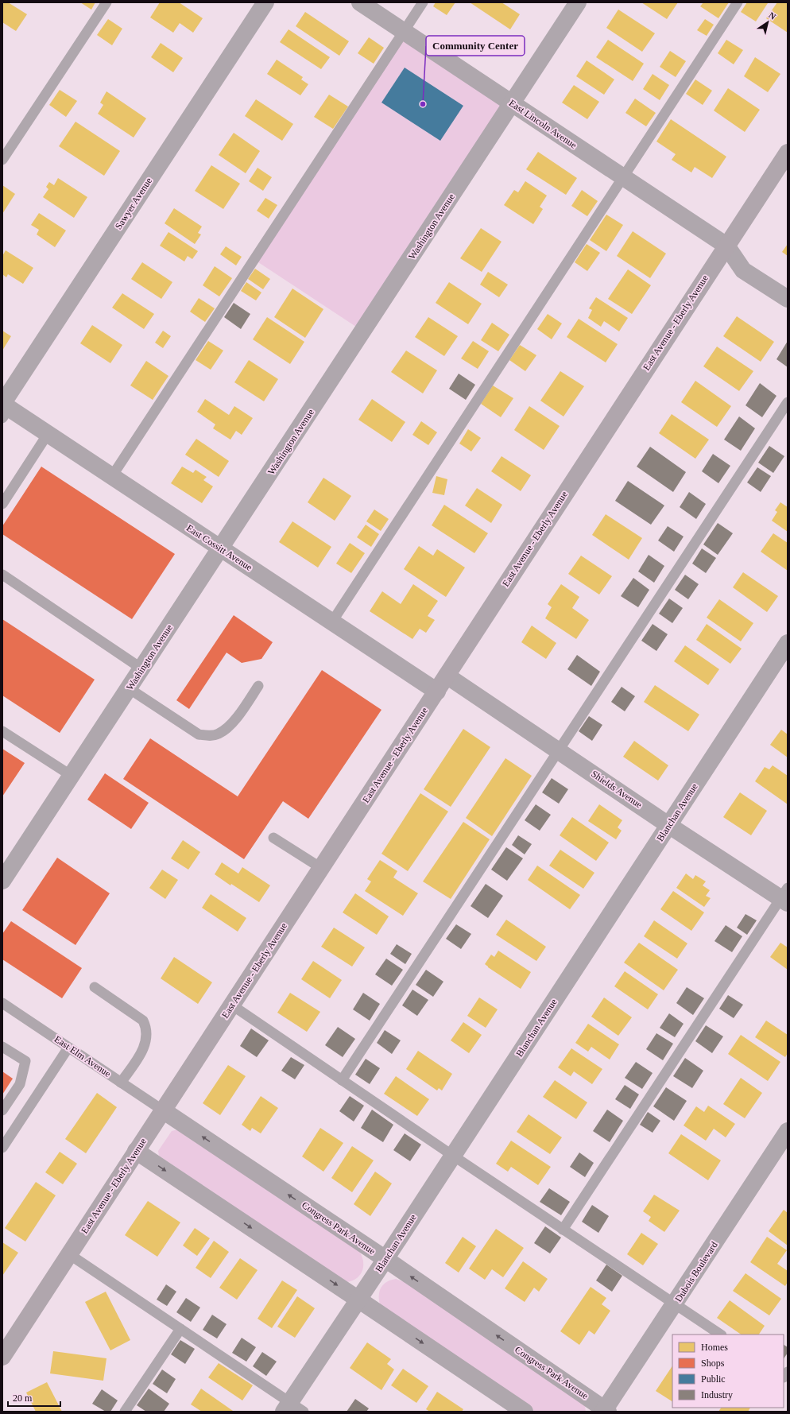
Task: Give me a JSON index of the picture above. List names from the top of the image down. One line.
{"streets":{"main road":["East Avenue - Eberly Avenue"],"street":["East Lincoln Avenue","Sawyer Avenue","Washington Avenue","East Cossitt Avenue","Shields Avenue","Blanchan Avenue","Congress Park Avenue","Dubois Boulevard"],"lane":["East Elm Avenue"]},"crossings":[["East Lincoln Avenue","Washington Avenue"],["East Lincoln Avenue","East Avenue - Eberly Avenue"],["Sawyer Avenue","East Cossitt Avenue"],["Washington Avenue","East Cossitt Avenue"],["East Avenue - Eberly Avenue","East Cossitt Avenue"],["East Avenue - Eberly Avenue","Shields Avenue"],["East Avenue - Eberly Avenue","East Elm Avenue"],["East Avenue - Eberly Avenue","Congress Park Avenue"],["Shields Avenue","Blanchan Avenue"],["Blanchan Avenue","Congress Park Avenue"],["East Elm Avenue","Congress Park Avenue"],["Congress Park Avenue","Dubois Boulevard"]],"places":["Community Center"],"legend":["Homes","Shops","Public","Industry"],"scale_bar":"20 m","north":"top right"}
